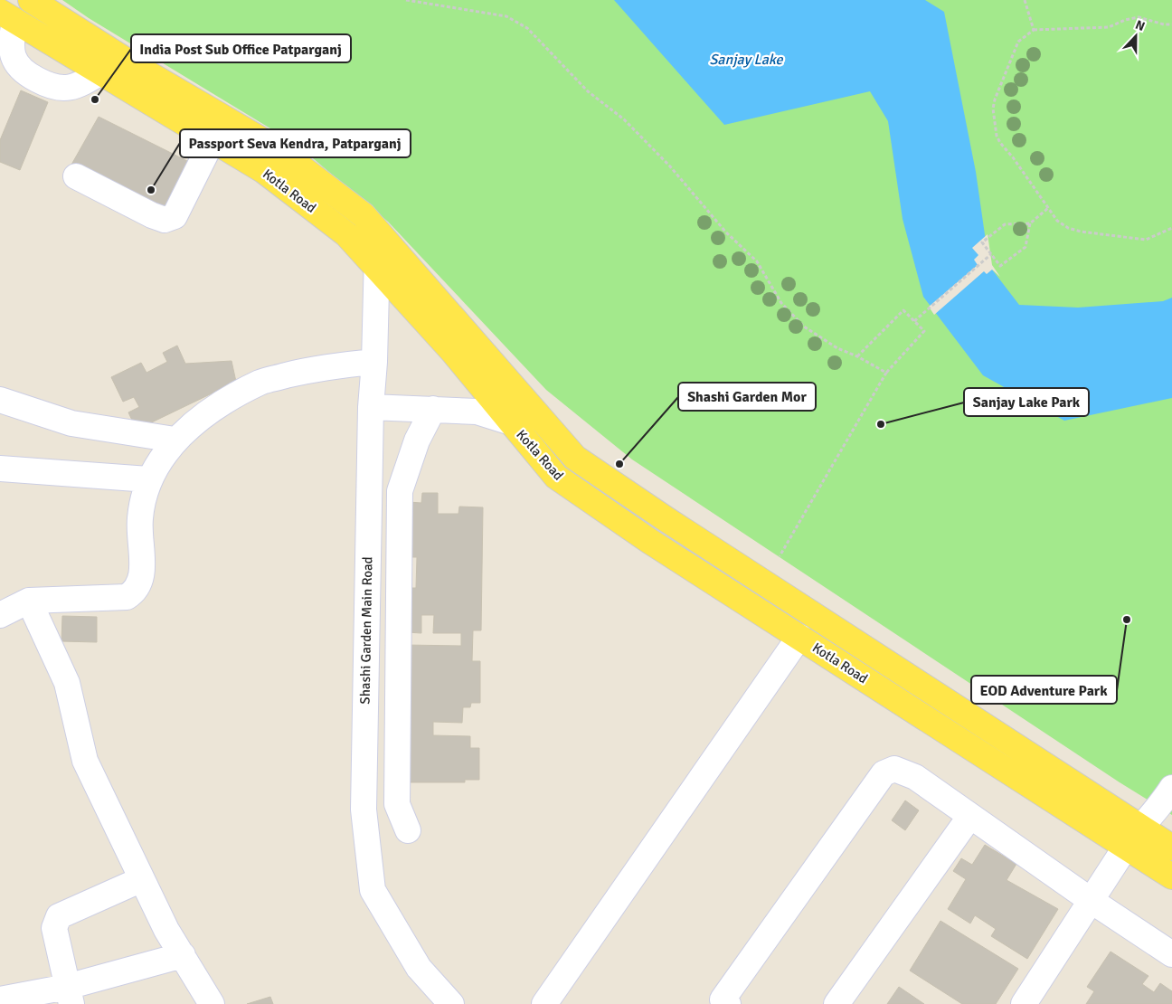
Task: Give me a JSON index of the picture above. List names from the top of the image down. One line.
{"streets":{"main road":["Kotla Road"],"street":["Shashi Garden Main Road"]},"crossings":[["Kotla Road","Shashi Garden Main Road"]],"water":["Sanjay Lake"],"places":["India Post Sub Office Patparganj","Passport Seva Kendra, Patparganj","Sanjay Lake Park","Shashi Garden Mor","EOD Adventure Park"],"north":"top"}
